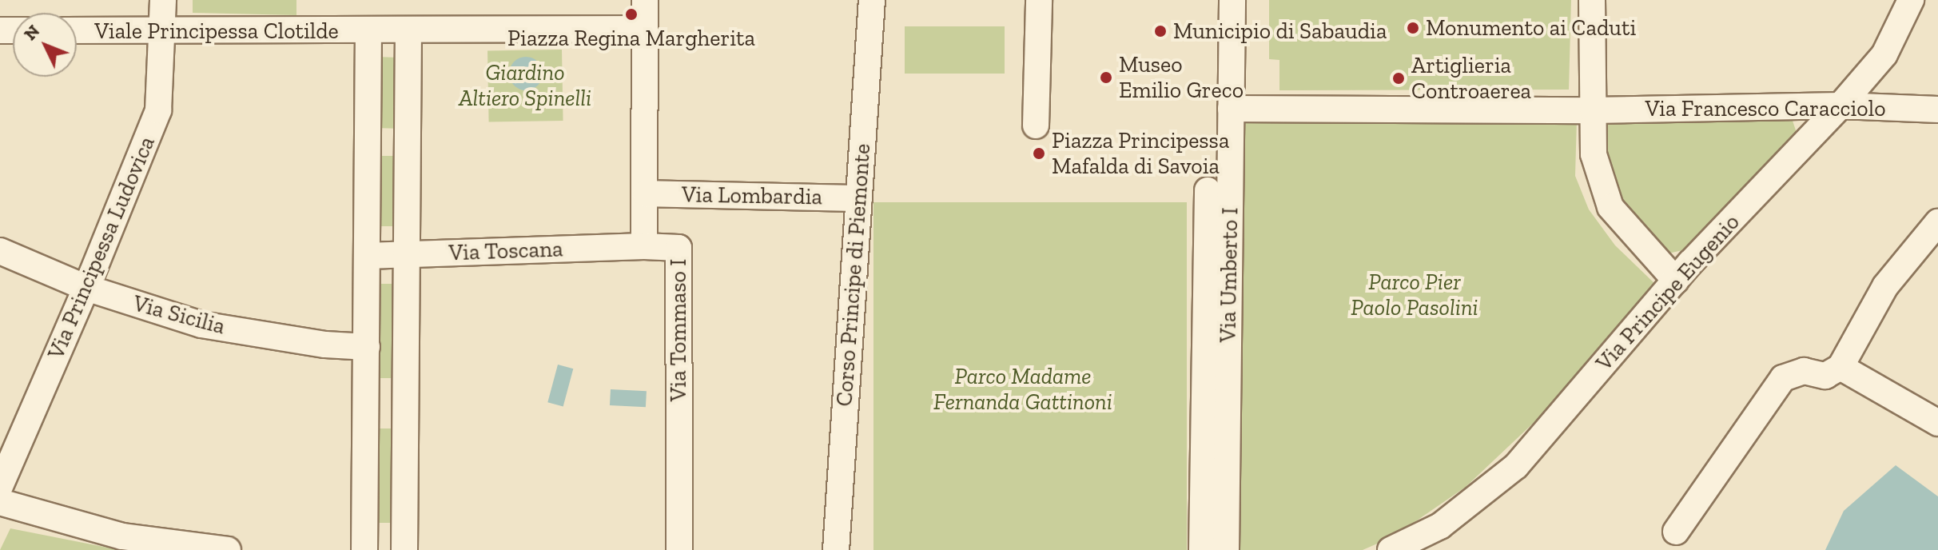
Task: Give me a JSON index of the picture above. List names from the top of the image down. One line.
{"streets":{"street":["Viale Principessa Clotilde","Via Francesco Caracciolo","Via Lombardia","Via Principessa Ludovica","Via Toscana","Corso Principe di Piemonte","Via Umberto I","Via Principe Eugenio","Via Sicilia","Via Tommaso I"]},"crossings":[["Viale Principessa Clotilde","Via Principessa Ludovica"],["Via Francesco Caracciolo","Via Umberto I"],["Via Francesco Caracciolo","Via Principe Eugenio"],["Via Lombardia","Corso Principe di Piemonte"],["Via Lombardia","Via Tommaso I"],["Via Principessa Ludovica","Via Sicilia"],["Via Toscana","Via Tommaso I"]],"parks":["Giardino Altiero Spinelli","Parco Pier Paolo Pasolini","Parco Madame Fernanda Gattinoni"],"places":["Piazza Regina Margherita","Monumento ai Caduti","Municipio di Sabaudia","Museo Emilio Greco","Artiglieria Controaerea","Piazza Principessa Mafalda di Savoia"],"north":"top left"}
